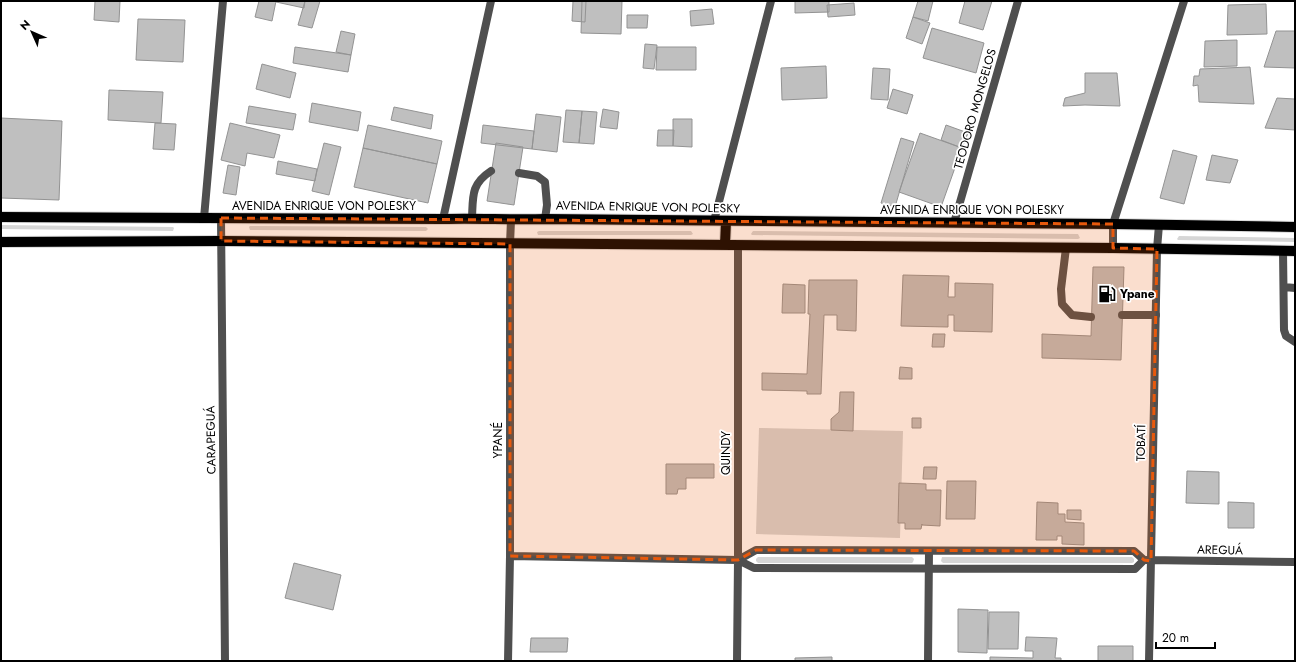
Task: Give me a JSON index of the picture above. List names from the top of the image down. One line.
{"streets":{"main road":["AVENIDA ENRIQUE VON POLESKY"],"street":["TEODORO MONGELOS","CARAPEGUÁ","YPANÉ","TOBATÍ","QUINDY","AREGUÁ"]},"crossings":[["TEODORO MONGELOS","AVENIDA ENRIQUE VON POLESKY"],["AVENIDA ENRIQUE VON POLESKY","CARAPEGUÁ"],["AVENIDA ENRIQUE VON POLESKY","YPANÉ"],["AVENIDA ENRIQUE VON POLESKY","TOBATÍ"],["TOBATÍ","AREGUÁ"]],"places":{"fuel station":["Ypane"]},"scale_bar":"20 m","north":"top left"}
